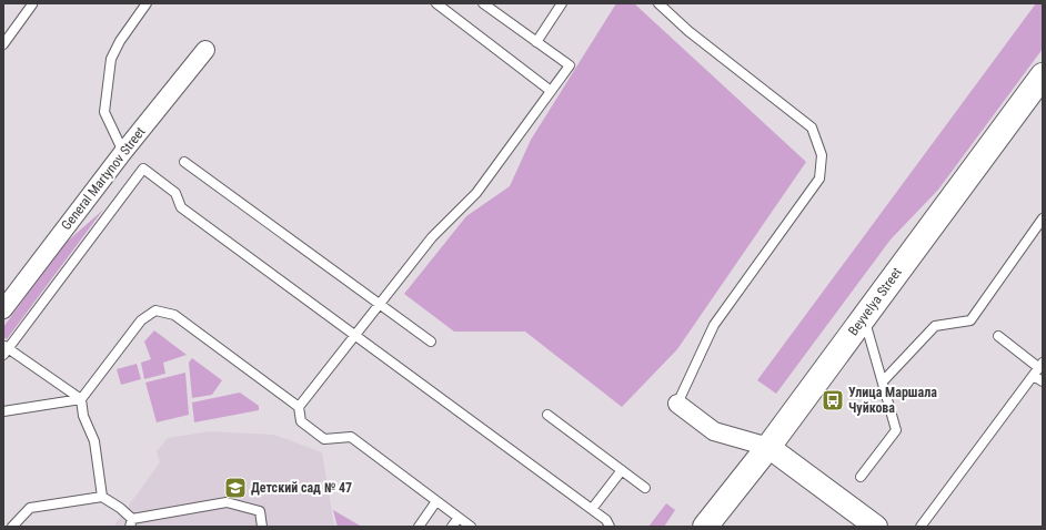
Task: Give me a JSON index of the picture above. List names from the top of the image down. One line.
{"streets":{"main road":["Beyvelya Street"],"street":["General Martynov Street"]},"places":{"bus stop":["Улица Маршала Чуйкова"],"school or university":["Детский сад № 47"]}}
